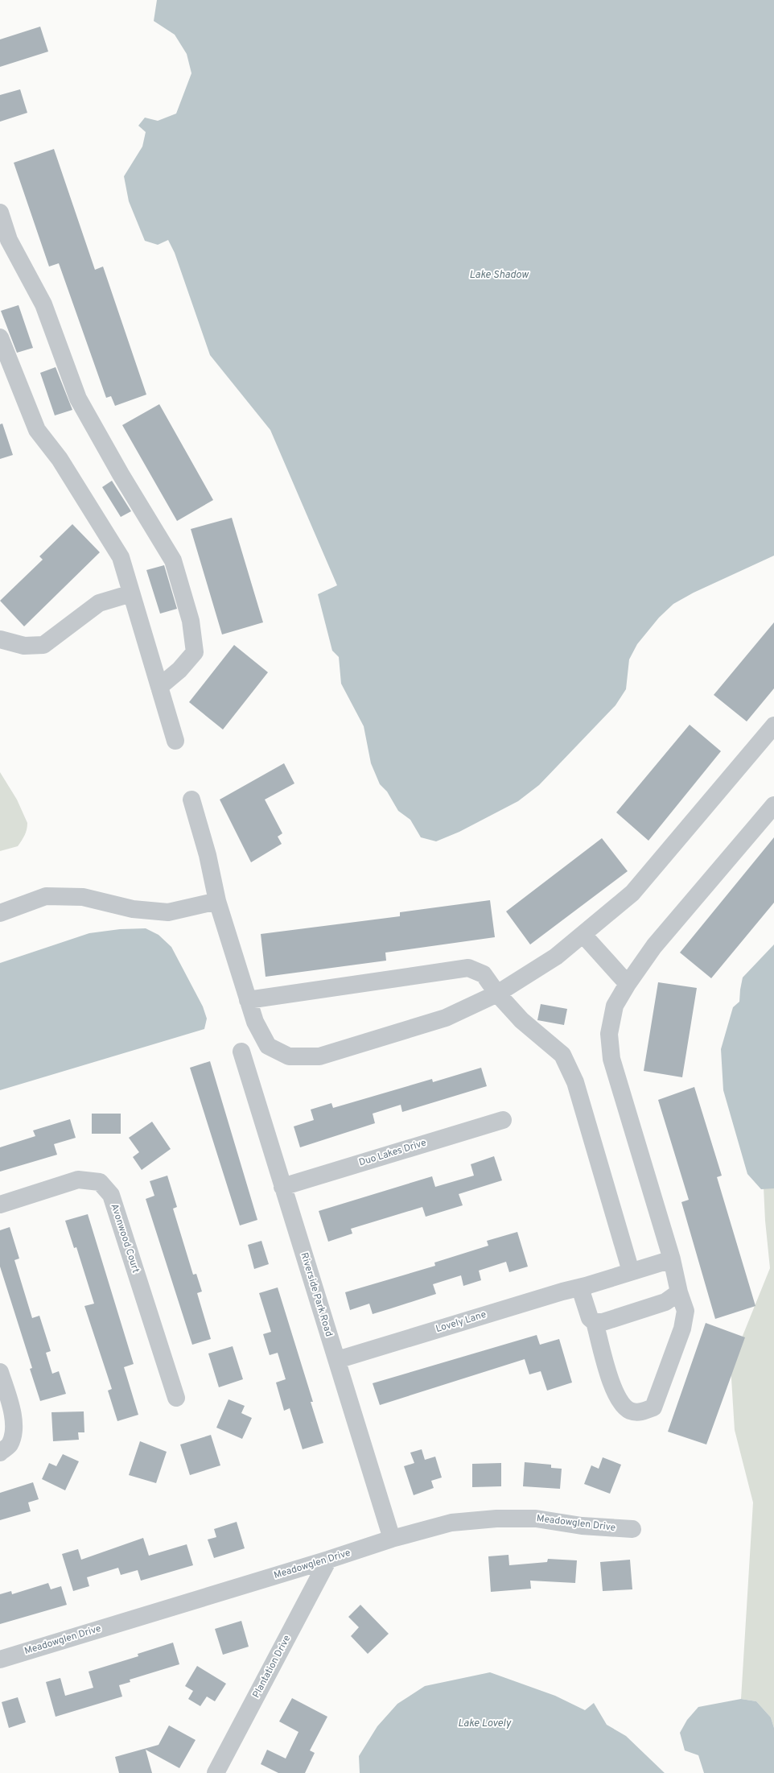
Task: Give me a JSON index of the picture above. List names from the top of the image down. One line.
{"streets":{"street":["Duo Lakes Drive","Avonwood Court","Riverside Park Road","Lovely Lane","Meadowglen Drive","Plantation Drive"]},"crossings":[["Duo Lakes Drive","Riverside Park Road"],["Riverside Park Road","Lovely Lane"],["Riverside Park Road","Meadowglen Drive"],["Meadowglen Drive","Plantation Drive"]],"water":["Lake Shadow","Lake Lovely"]}
